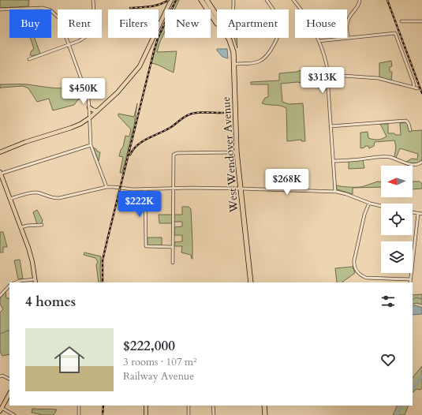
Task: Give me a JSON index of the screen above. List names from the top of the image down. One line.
{"streets":{"highway":["West Wendover Avenue"]},"north":"left","page":{"chip":["Buy","Rent","Filters","New","Apartment","House"],"price":["$313K","$450K","$268K","$222K"],"heading":"4 homes","list":[{"name":"$222,000","note":"3 rooms · 107 m² · Railway Avenue"}]}}
